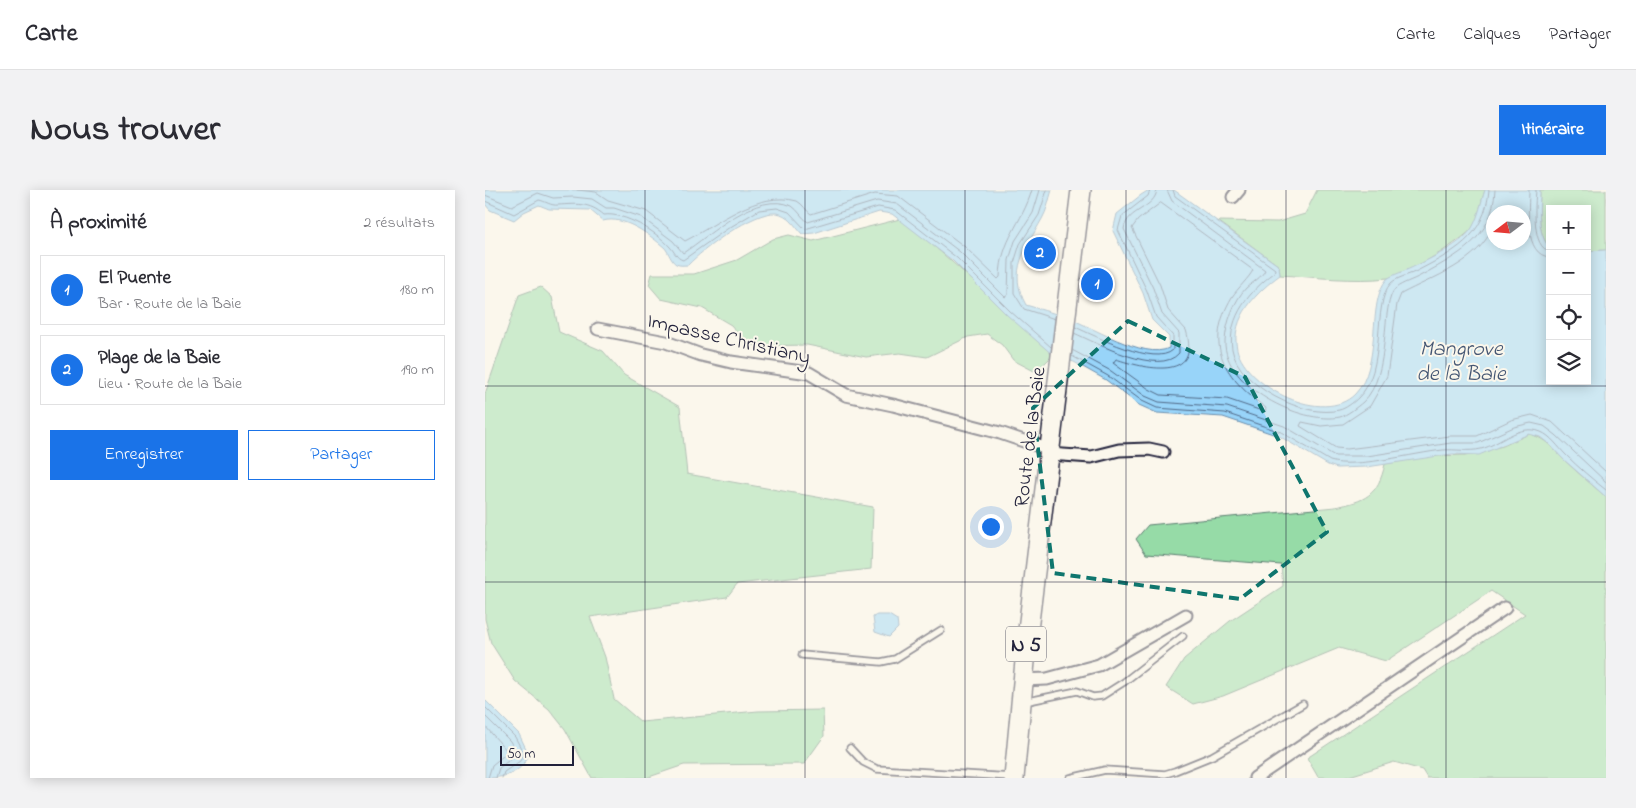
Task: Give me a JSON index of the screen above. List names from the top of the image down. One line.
{"streets":{"main road":["Route de la Baie","N 5"],"street":["Impasse Christiany"]},"crossings":[["Impasse Christiany","Route de la Baie"]],"water":["Mangrove de la Baie"],"scale_bar":"50 m","north":"left","page":{"header":"Carte","nav":["Carte","Calques","Partager"],"title":"Nous trouver","buttons":["Itinéraire",["Enregistrer","Partager"]],"heading":["À proximité","2 résultats"],"map_buttons":["+","−"],"pins":["2","1"],"list":[{"mark":"1","name":"El Puente","note":"Bar · Route de la Baie","value":"180 m"},{"mark":"2","name":"Plage de la Baie","note":"Lieu · Route de la Baie","value":"190 m"}],"scale":"50 m"}}
